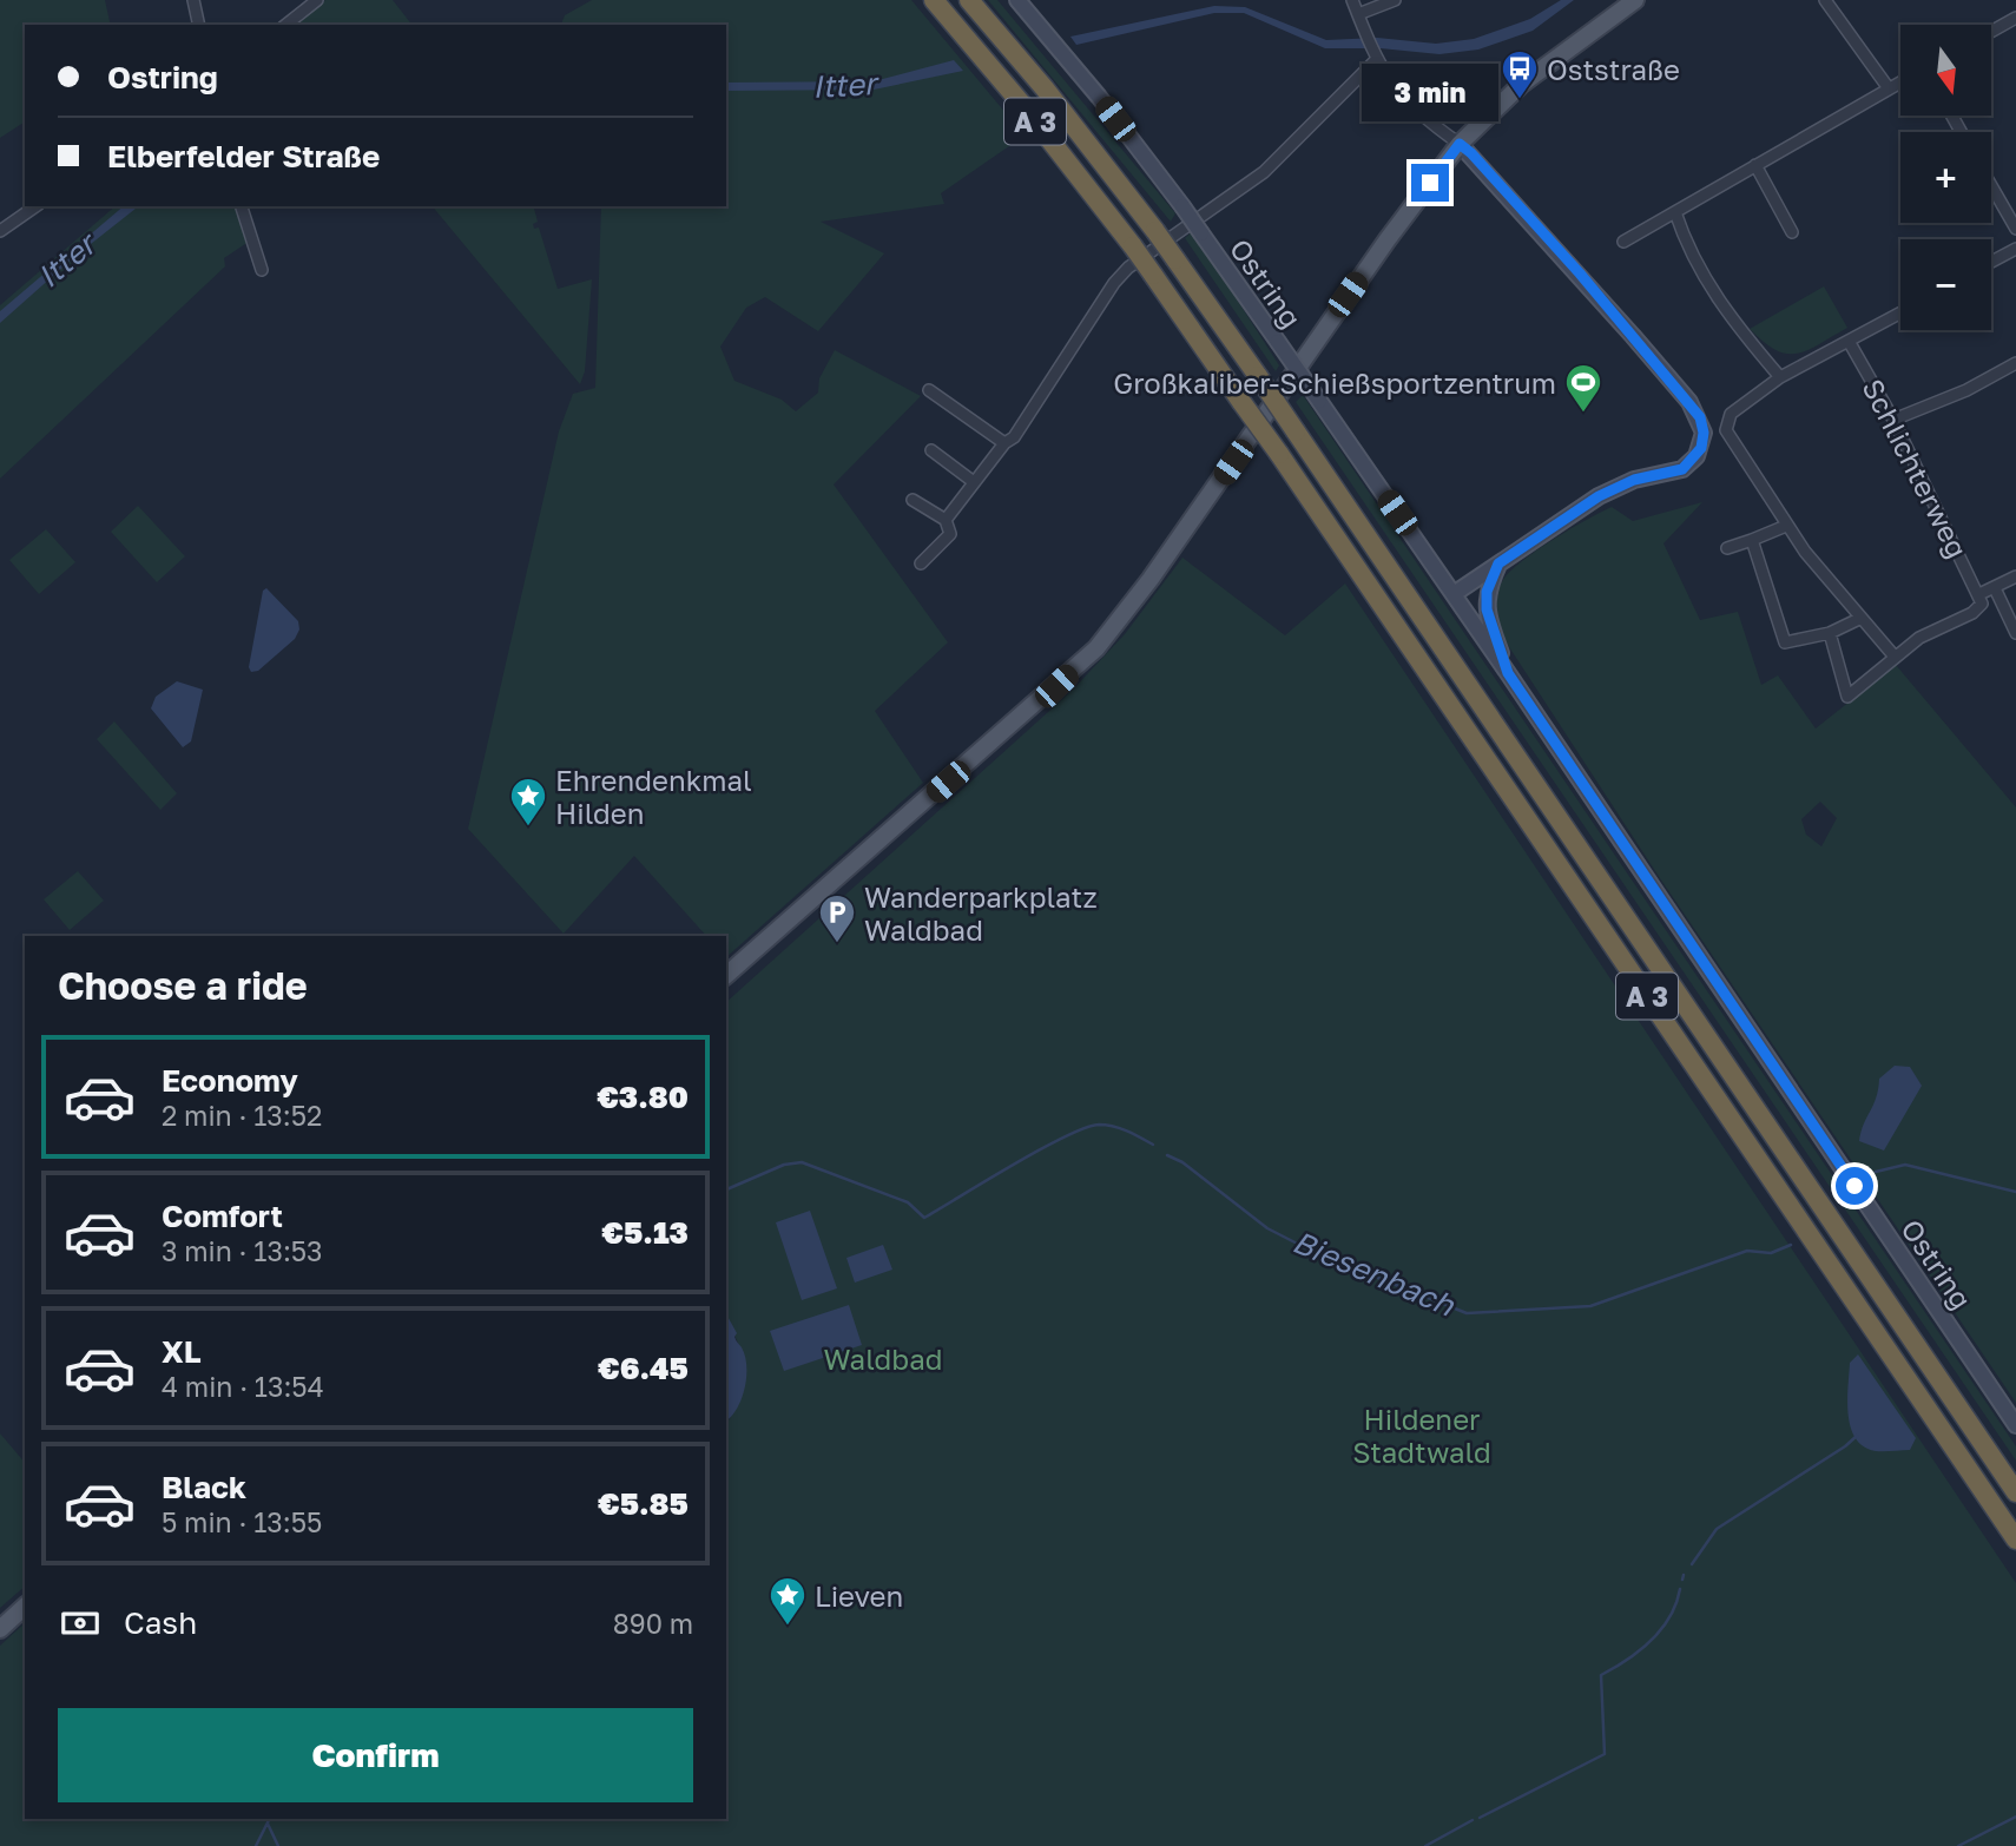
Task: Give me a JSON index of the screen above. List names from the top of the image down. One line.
{"streets":{"highway":["A 3"],"main road":["Ostring"],"street":["Schlichterweg"]},"water":["Itter","Biesenbach"],"parks":["Waldbad","Hildener Stadtwald"],"places":{"bus stop":["Oststraße"],"sports":["Großkaliber-Schießsportzentrum"],"place":["Ehrendenkmal Hilden","Lieven"],"parking":["Wanderparkplatz Waldbad"]},"north":"bottom","page":{"map_buttons":["+","−"],"banner":["Ostring","Elberfelder Straße"],"bubble":"3 min","heading":"Choose a ride","list":[{"name":"Economy","note":"2 min · 13:52","value":"€3.80"},{"name":"Comfort","note":"3 min · 13:53","value":"€5.13"},{"name":"XL","note":"4 min · 13:54","value":"€6.45"},{"name":"Black","note":"5 min · 13:55","value":"€5.85"}],"pay":["Cash","890 m"],"buttons":"Confirm"}}
